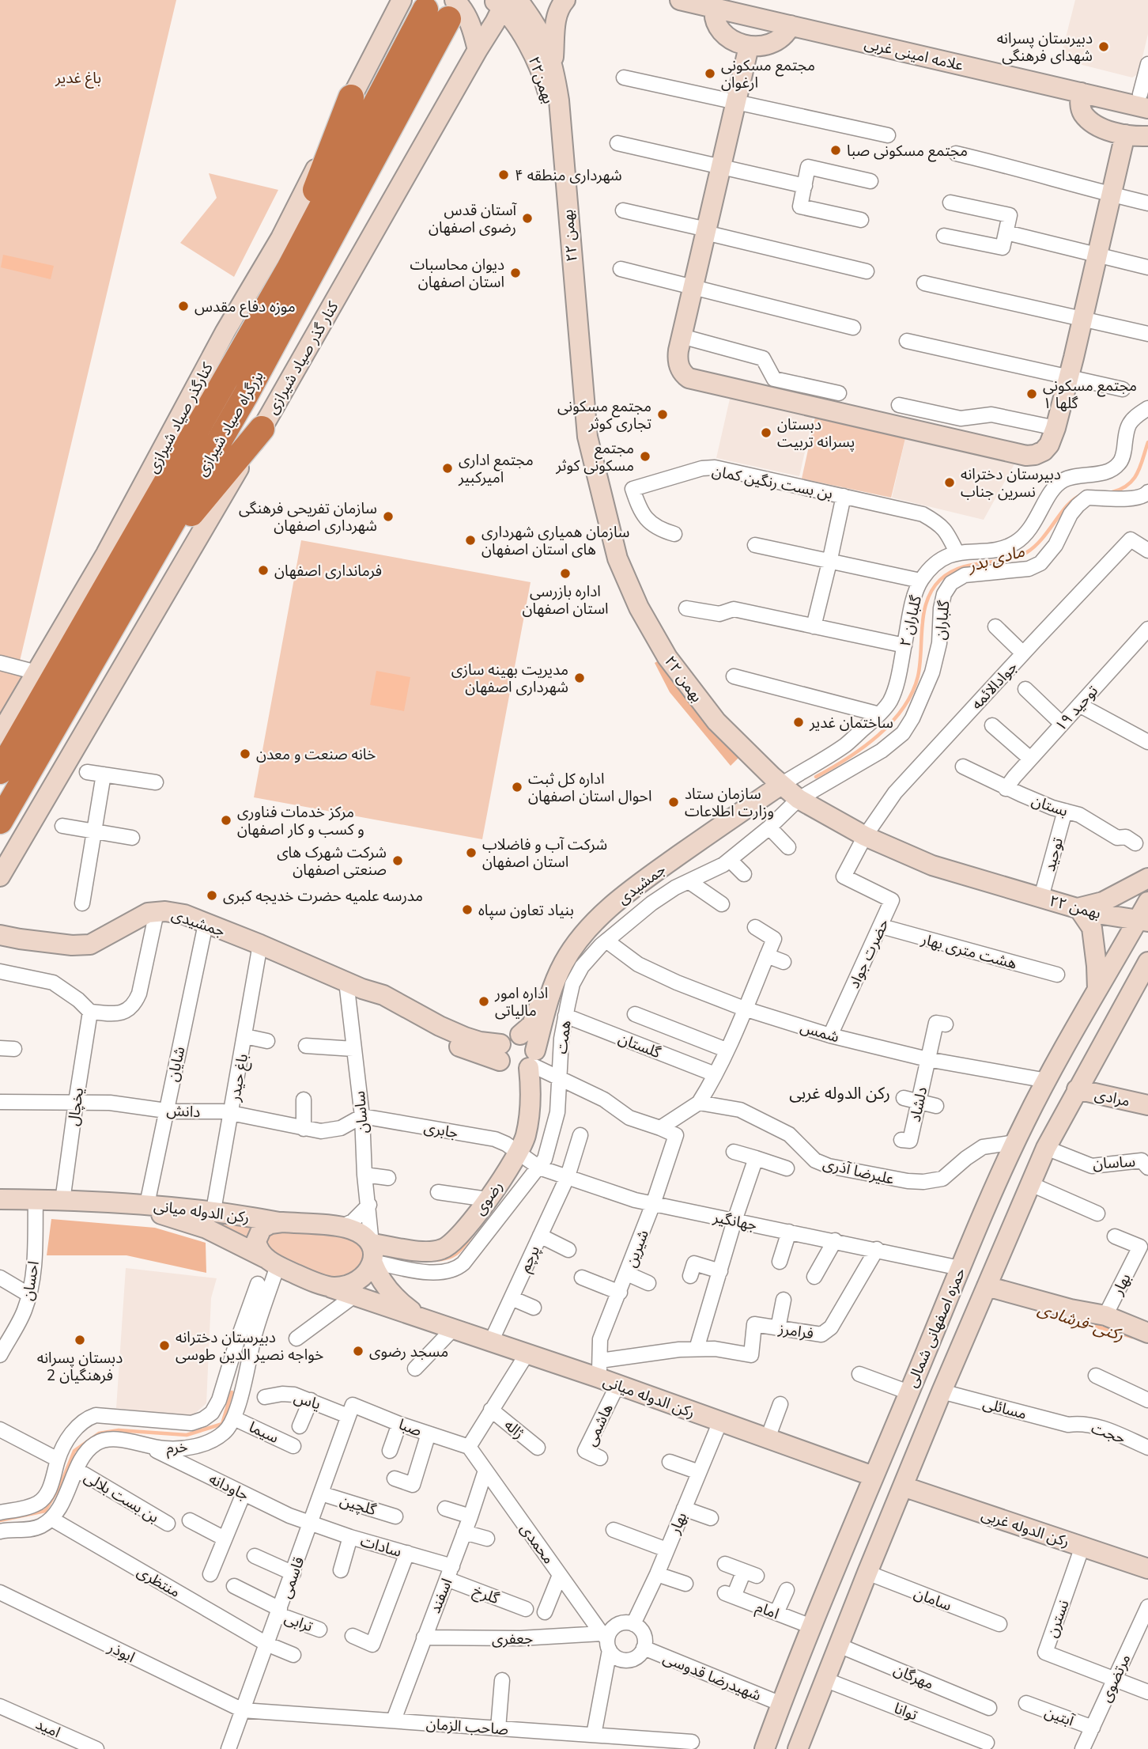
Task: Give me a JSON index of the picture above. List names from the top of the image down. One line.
{"streets":{"highway":["بزرگراه صیاد شیرازی"],"main road":["علامه امینی غربی","۲۲بهمن","۲۲ بهمن","کنار گذر صیاد شیرازی","کنارگذر صیاد شیرازی","جمشیدی","مرادی","رضوی","رکن الدوله میانی","حمزه اصفهانی شمالی","رکن الدوله غربی"],"street":["بن بست رنگین کمان","گلباران","گلباران ۲","جوادالائمه","توحید ۱۹","بستان","توحید","هشت متری بهار","حضرت جواد","شمس","همت","گلستان","شایان","باغ حیدر","دلشاد","یخچال","دانش","ساسان","جابری","علیرضا آذری","جهانگیر","شیرین","پرچم","احسان","بهار","فرامرز","یاس","مسائلی","هاشمی","صبا","ژاله","سیما","حجت","خرم","جاودانه","بن بست بلالی","گلچین","محمدی","سادات","قاسمی","منتظری","گلرخ","اسفند","سامان","امام","نسترن","ترابی","جعفری","ابوذر","شهیدرضا قدوسی","مهرگان","مرتضوی","توانا","آبتین","صاحب الزمان","امید"]},"crossings":[["۲۲بهمن","۲۲ بهمن"],["۲۲بهمن","کنار گذر صیاد شیرازی"],["۲۲ بهمن","گلباران"],["۲۲ بهمن","گلباران ۲"],["۲۲ بهمن","جوادالائمه"],["۲۲ بهمن","توحید"],["۲۲ بهمن","جمشیدی"],["۲۲ بهمن","حضرت جواد"],["۲۲ بهمن","همت"],["۲۲ بهمن","حمزه اصفهانی شمالی"],["بن بست رنگین کمان","گلباران ۲"],["گلباران","همت"],["گلباران ۲","جمشیدی"],["جوادالائمه","حضرت جواد"],["توحید ۱۹","بستان"],["بستان","توحید"],["جمشیدی","شایان"],["جمشیدی","باغ حیدر"],["جمشیدی","ساسان"],["جمشیدی","رضوی"],["هشت متری بهار","حضرت جواد"],["حضرت جواد","شمس"],["شمس","همت"],["شمس","دلشاد"],["شمس","حمزه اصفهانی شمالی"],["همت","گلستان"],["همت","ساسان"],["همت","رضوی"],["همت","رکن الدوله میانی"],["همت","جهانگیر"],["شایان","دانش"],["شایان","رکن الدوله میانی"],["باغ حیدر","دانش"],["باغ حیدر","رکن الدوله میانی"],["مرادی","حمزه اصفهانی شمالی"],["یخچال","دانش"],["یخچال","رکن الدوله میانی"],["دانش","ساسان"],["دانش","جابری"],["ساسان","جابری"],["ساسان","رضوی"],["ساسان","رکن الدوله میانی"],["ساسان","حمزه اصفهانی شمالی"],["جابری","رضوی"],["جابری","جهانگیر"],["علیرضا آذری","حمزه اصفهانی شمالی"],["رضوی","رکن الدوله میانی"],["رضوی","جهانگیر"],["رکن الدوله میانی","شیرین"],["رکن الدوله میانی","پرچم"],["رکن الدوله میانی","احسان"],["رکن الدوله میانی","بهار"],["رکن الدوله میانی","حمزه اصفهانی شمالی"],["رکن الدوله میانی","فرامرز"],["رکن الدوله میانی","هاشمی"],["جهانگیر","شیرین"],["جهانگیر","پرچم"],["جهانگیر","حمزه اصفهانی شمالی"],["جهانگیر","فرامرز"],["شیرین","فرامرز"],["بهار","محمدی"],["بهار","جعفری"],["بهار","شهیدرضا قدوسی"],["حمزه اصفهانی شمالی","مسائلی"],["حمزه اصفهانی شمالی","رکن الدوله غربی"],["حمزه اصفهانی شمالی","سامان"],["حمزه اصفهانی شمالی","امام"],["حمزه اصفهانی شمالی","شهیدرضا قدوسی"],["حمزه اصفهانی شمالی","مهرگان"],["حمزه اصفهانی شمالی","توانا"],["یاس","صبا"],["یاس","قاسمی"],["مسائلی","حجت"],["صبا","محمدی"],["صبا","قاسمی"],["سیما","خرم"],["خرم","جاودانه"],["خرم","بن بست بلالی"],["خرم","منتظری"],["جاودانه","سادات"],["جاودانه","قاسمی"],["گلچین","قاسمی"],["رکن الدوله غربی","نسترن"],["محمدی","اسفند"],["محمدی","جعفری"],["محمدی","شهیدرضا قدوسی"],["سادات","قاسمی"],["سادات","گلرخ"],["سادات","اسفند"],["قاسمی","منتظری"],["قاسمی","ترابی"],["قاسمی","ابوذر"],["قاسمی","صاحب الزمان"],["گلرخ","اسفند"],["اسفند","جعفری"],["اسفند","صاحب الزمان"],["نسترن","مرتضوی"],["جعفری","شهیدرضا قدوسی"],["ابوذر","صاحب الزمان"],["مرتضوی","آبتین"]],"districts":["رکن الدوله غربی"],"water":["مادی بدر","رکنی-فرشادی"],"parks":["باغ غدیر"],"places":["دبیرستان پسرانه شهدای فرهنگی","مجتمع مسکونی ارغوان","مجتمع مسکونی صبا","شهرداری منطقه ۴","آستان قدس رضوی اصفهان","دیوان محاسبات استان اصفهان","موزه دفاع مقدس","مجتمع مسکونی گلها ۱","مجتمع مسکونی تجاری کوثر","دبستان پسرانه تربیت","مجتمع مسکونی کوثر","مجتمع اداری امیرکبیر","دبیرستان دخترانه نسرین جناب","سازمان تفریحی فرهنگی شهرداری اصفهان","سازمان همیاری شهرداری های استان اصفهان","فرمانداری اصفهان","اداره بازرسی استان اصفهان","مدیریت بهینه سازی شهرداری اصفهان","ساختمان غدیر","خانه صنعت و معدن","اداره کل ثبت احوال استان اصفهان","سازمان ستاد وزارت اطلاعات","مرکز خدمات فناوری و کسب و کار اصفهان","شرکت آب و فاضلاب استان اصفهان","شرکت شهرک های صنعتی اصفهان","مدرسه علمیه حضرت خدیجه کبری","بنیاد تعاون سپاه","اداره امور مالیاتی","دبستان پسرانه فرهنگیان 2","دبیرستان دخترانه خواجه نصیر الدین طوسی","مسجد رضوی"]}
